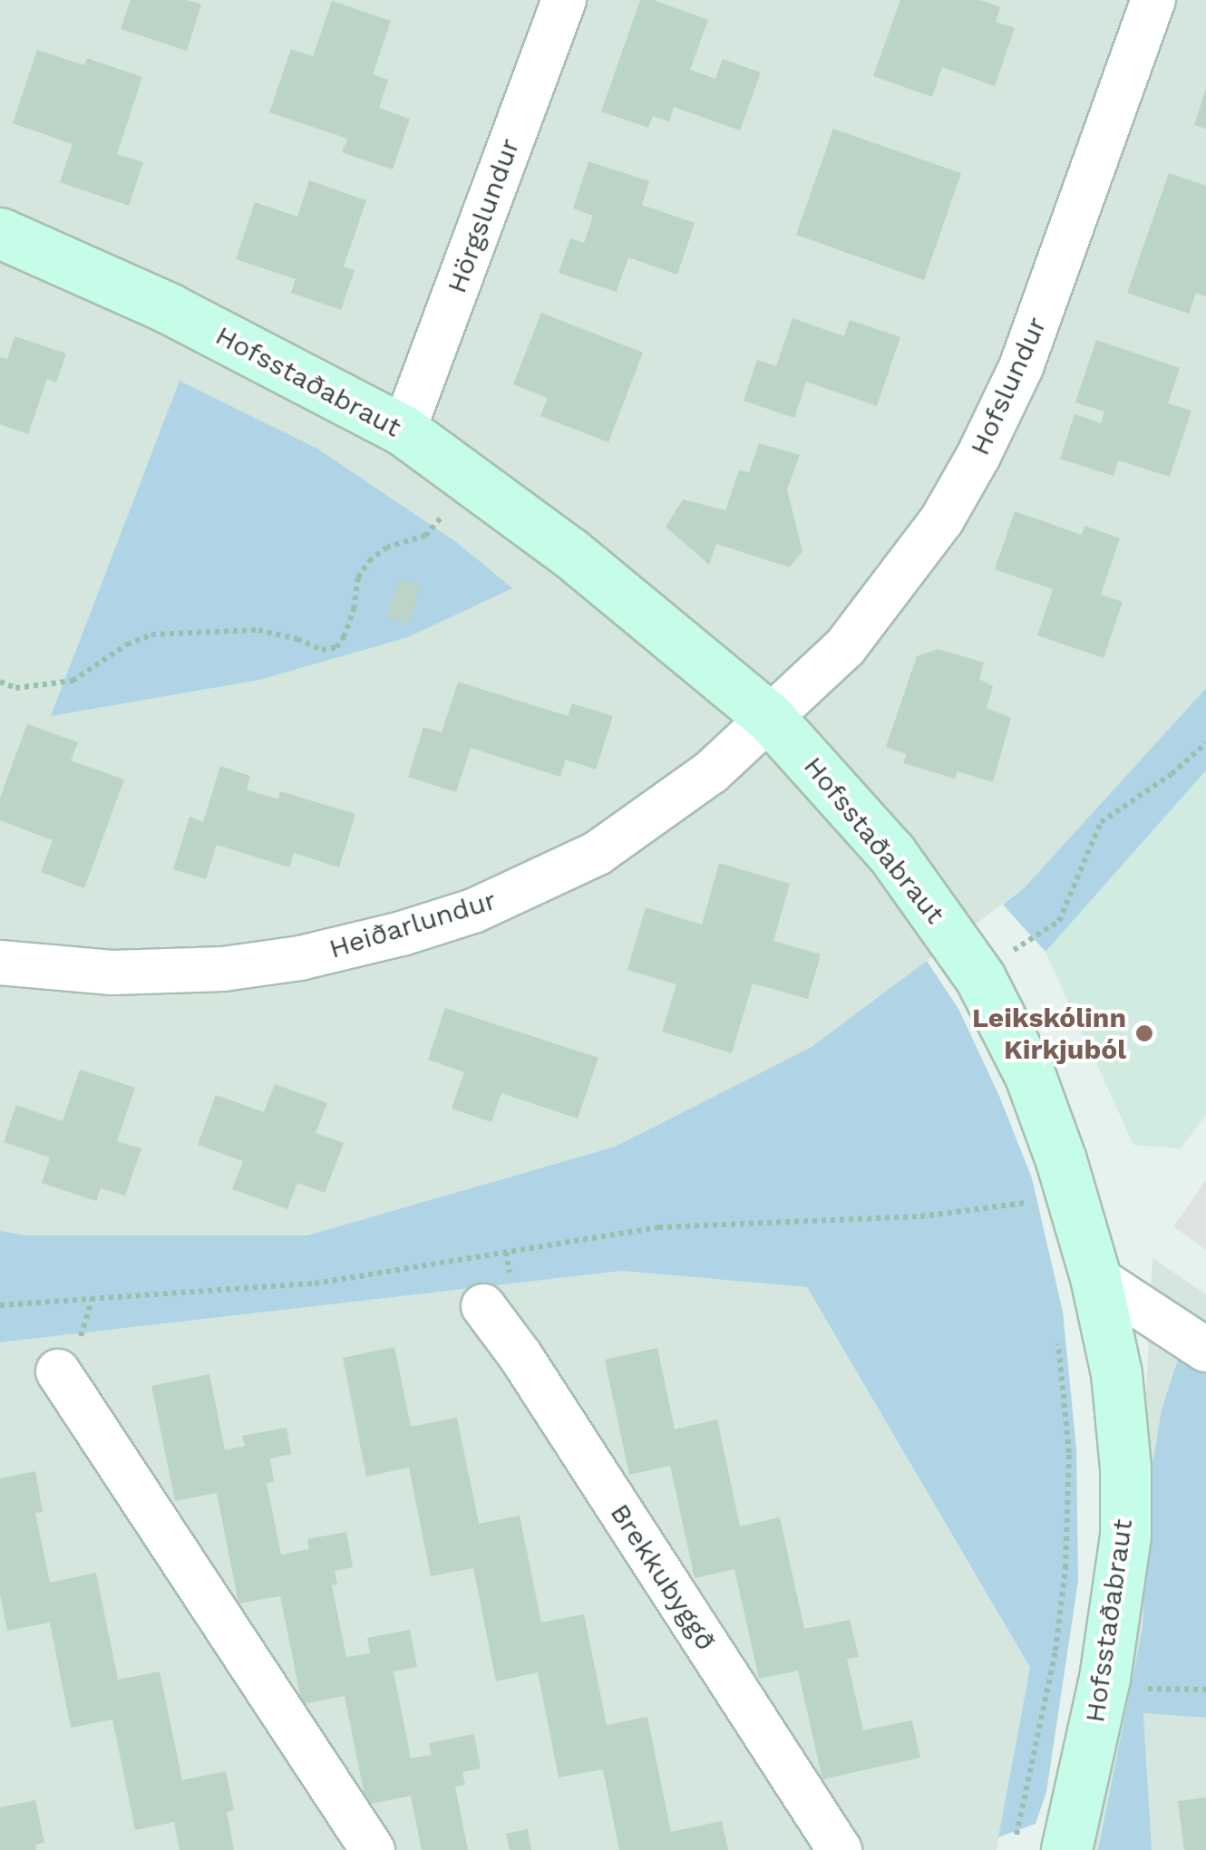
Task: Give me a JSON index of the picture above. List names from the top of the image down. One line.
{"streets":{"street":["Hörgslundur","Hofsstaðabraut","Hofslundur","Heiðarlundur","Brekkubyggð"]},"crossings":[["Hörgslundur","Hofsstaðabraut"],["Hofsstaðabraut","Hofslundur"],["Hofsstaðabraut","Heiðarlundur"],["Hofslundur","Heiðarlundur"]],"places":["Leikskólinn Kirkjuból"]}
